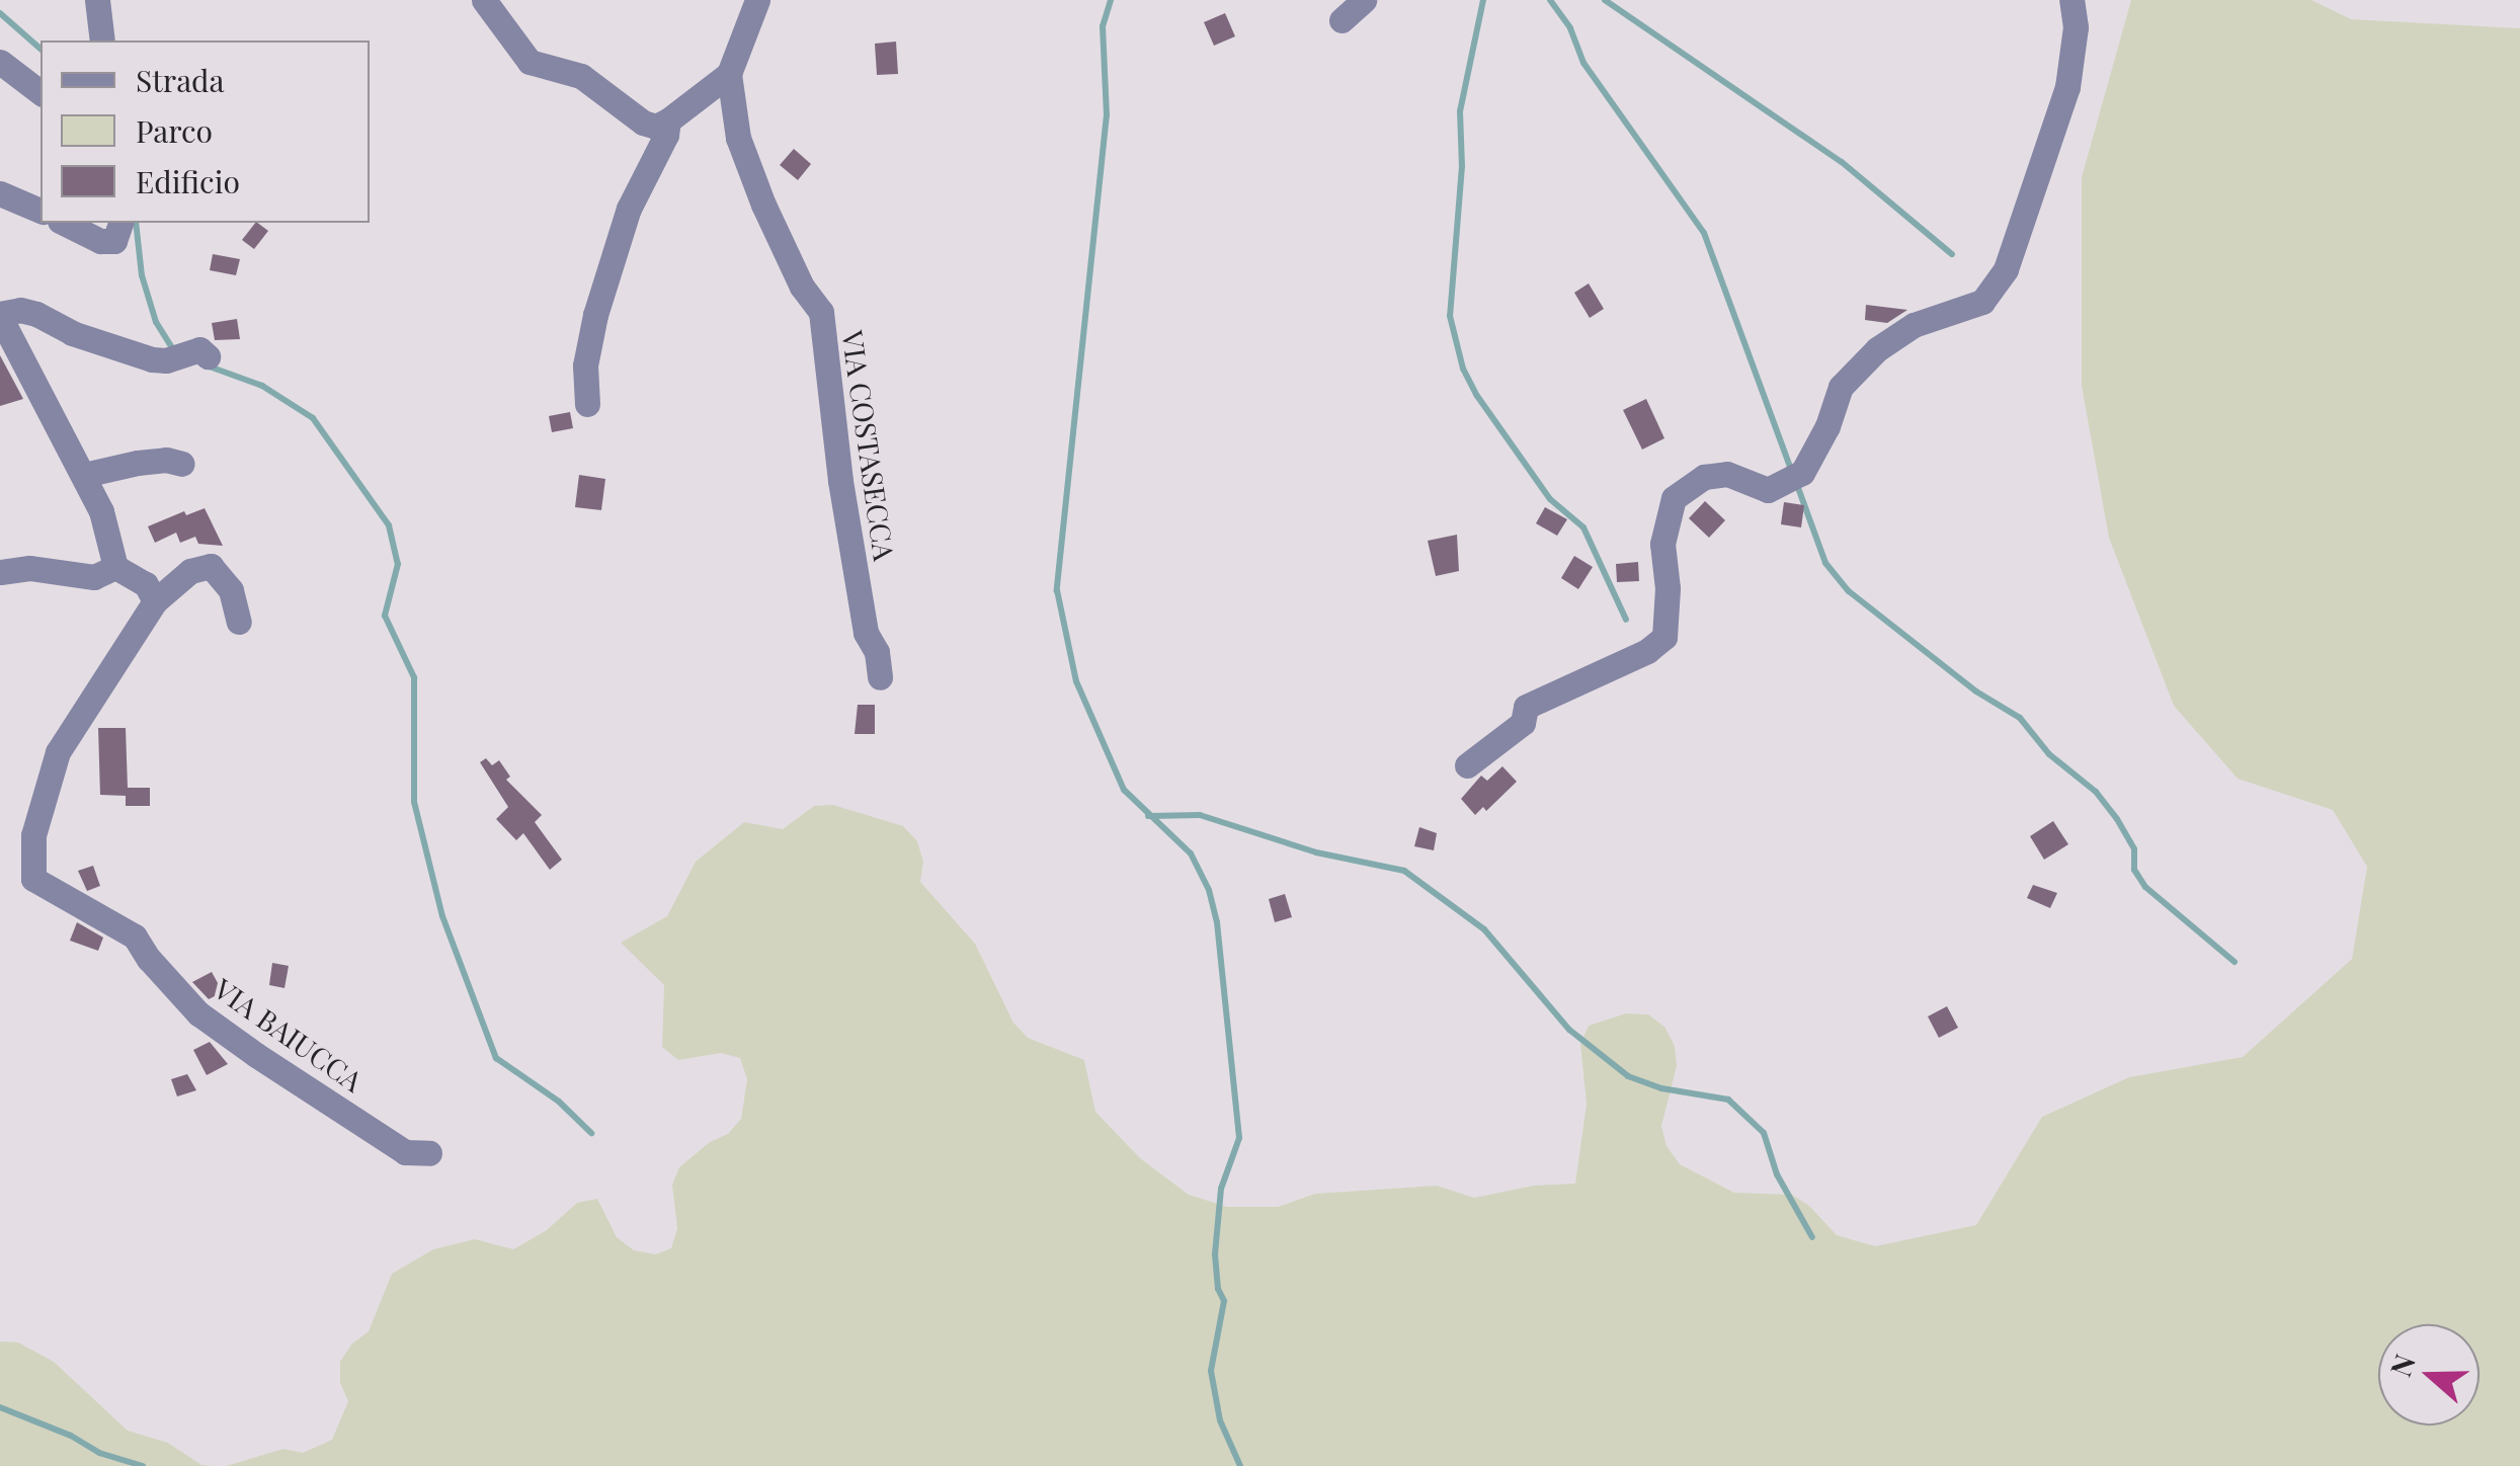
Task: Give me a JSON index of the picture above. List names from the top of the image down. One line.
{"streets":{"street":["VIA COSTASECCA","VIA BAIUCCA"]},"legend":["Strada","Parco","Edificio"],"north":"left"}
